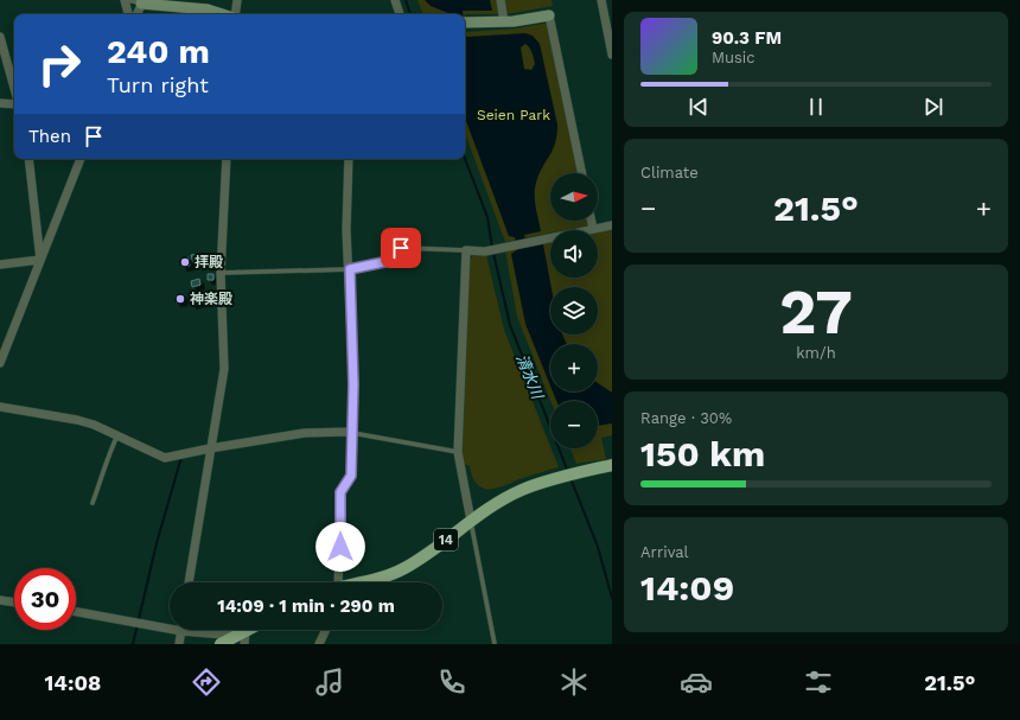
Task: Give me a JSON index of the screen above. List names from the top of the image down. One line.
{"streets":{"main road":["14"]},"water":["清水川"],"parks":["Seien Park"],"places":["拝殿","神楽殿"],"north":"right","page":{"turn":["240 m","Turn right"],"song":["90.3 FM","Music"],"then":"Then","tile":["Climate",["27","km/h"],["Range · 30%","150 km"],["Arrival","14:09"]],"map_buttons":["+","−"],"heat":["−","21.5°","+"],"limit":"30","trip":"14:09 · 1 min · 290 m","tabs":["14:08","21.5°"]}}
